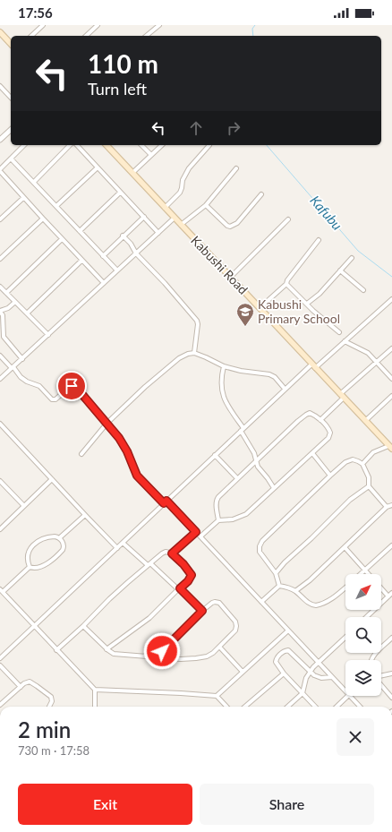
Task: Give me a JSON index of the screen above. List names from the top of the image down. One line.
{"streets":{"main road":["Kabushi Road"]},"water":["Kafubu"],"places":{"school or university":["Kabushi Primary School"]},"north":"top right","page":{"status":"17:56","turn":["110 m","Turn left"],"heading":["2 min","730 m · 17:58"],"buttons":["Exit","Share"]}}
